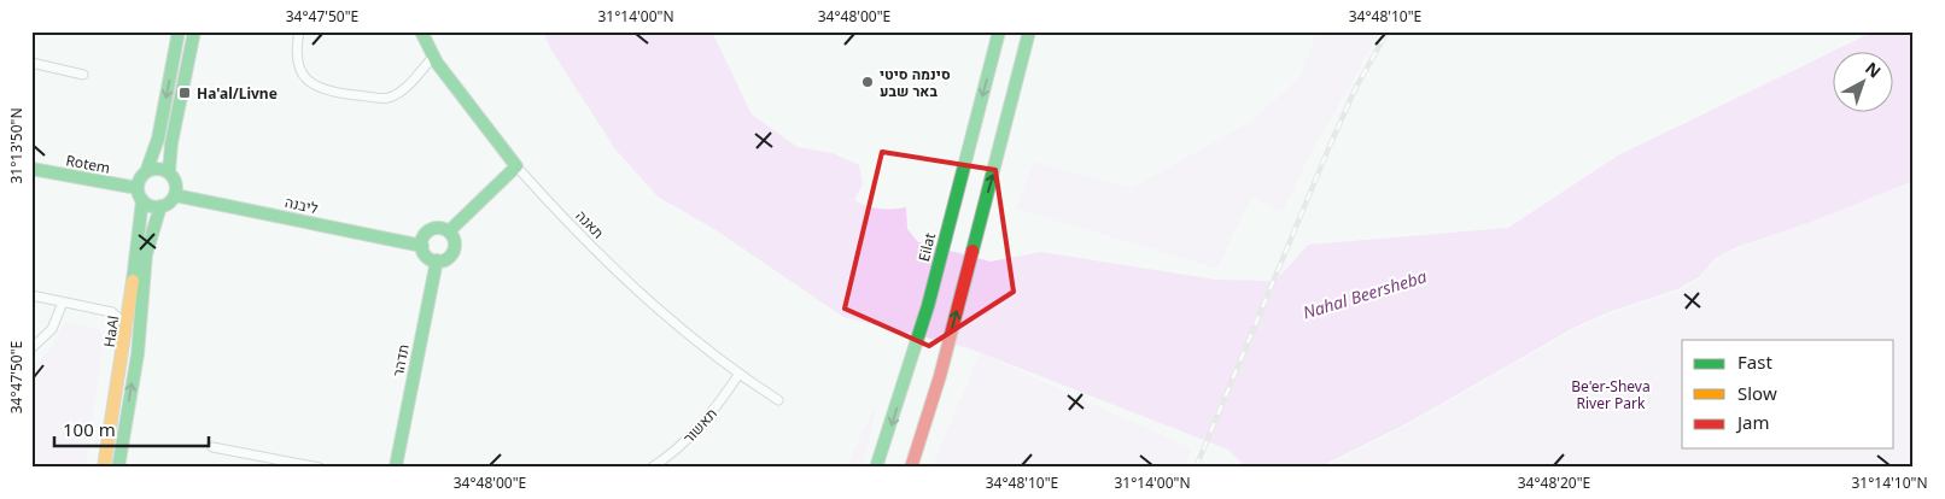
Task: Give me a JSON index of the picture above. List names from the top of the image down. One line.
{"streets":{"main road":["Rotem","ליבנה","תאנה","Eilat","HaAl","תדהר"],"street":["תאשור"]},"crossings":[["Rotem","ליבנה"],["Rotem","HaAl"],["ליבנה","HaAl"],["ליבנה","תדהר"],["תאנה","תאשור"]],"water":["Nahal Beersheba"],"parks":["Be'er-Sheva River Park"],"places":{"other":["סינמה סיטי באר שבע"],"transit":["Ha'al/Livne"]},"legend":["Fast","Slow","Jam"],"scale_bar":"100 m","north":"top right","coordinates":["34°47'50\"E","31°14'00\"N","34°48'00\"E","34°48'10\"E","31°13'50\"N","34°48'20\"E","31°14'10\"N"]}
